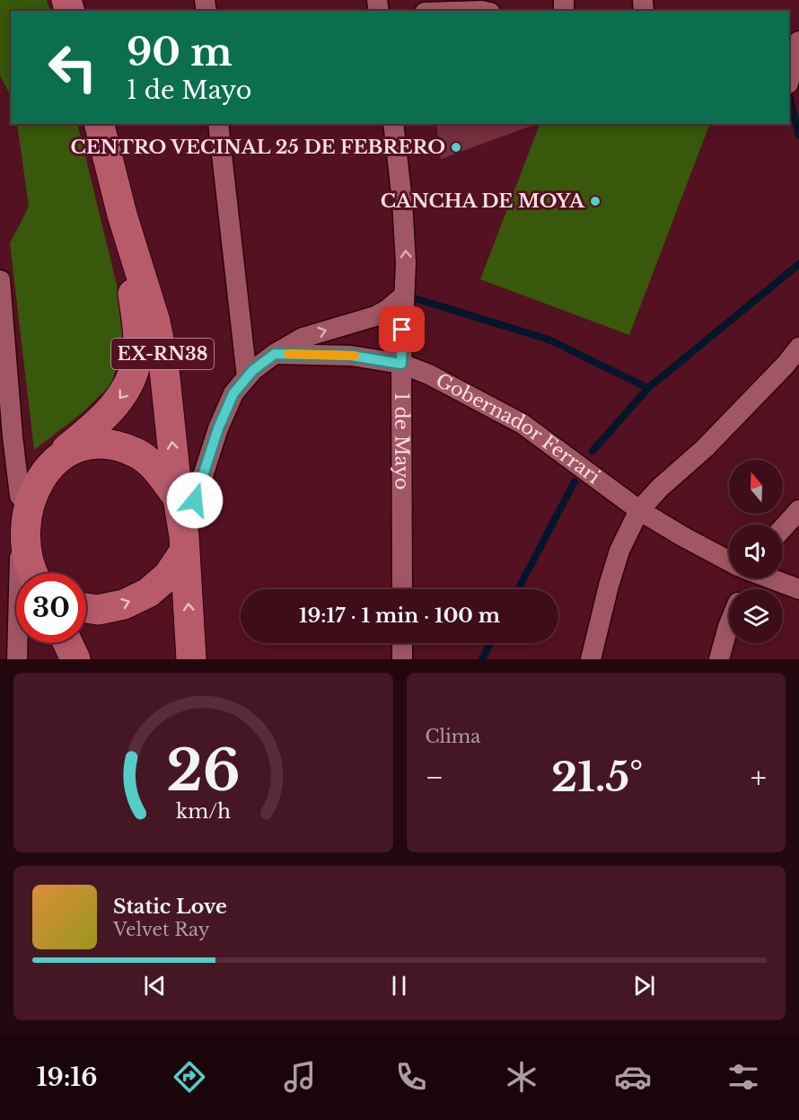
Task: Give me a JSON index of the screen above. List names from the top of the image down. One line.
{"streets":{"main road":["EX-RN38"],"street":["Gobernador Ferrari","1 de Mayo"]},"crossings":[["Gobernador Ferrari","1 de Mayo"]],"places":["CENTRO VECINAL 25 DE FEBRERO","CANCHA DE MOYA"],"north":"top","page":{"turn":["90 m","1 de Mayo"],"limit":"30","trip":"19:17 · 1 min · 100 m","tile":"Clima","heat":["−","21.5°","+"],"song":["Static Love","Velvet Ray"],"tabs":"19:16","gauge":["26","km/h"]}}
